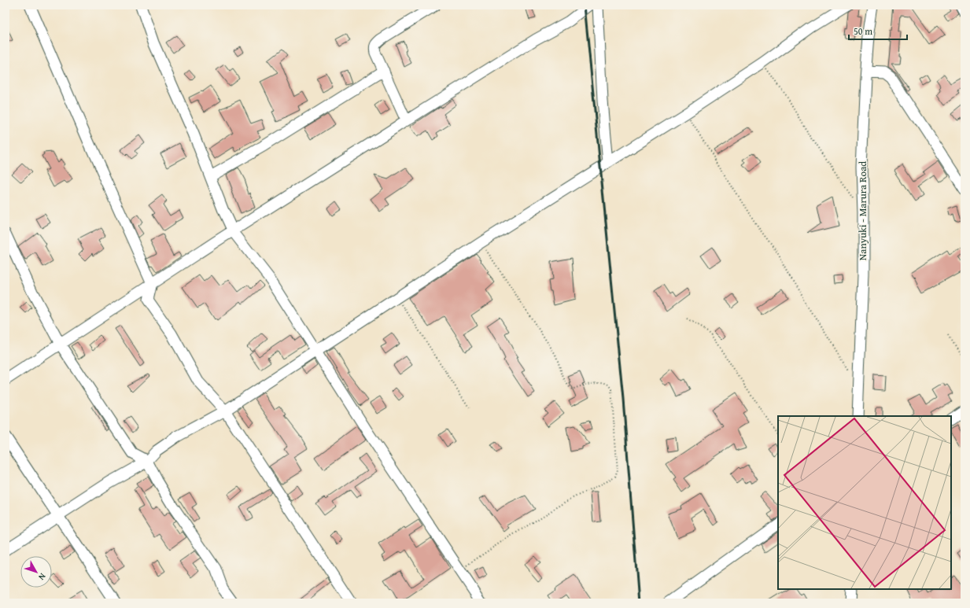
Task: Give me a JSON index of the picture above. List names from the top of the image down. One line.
{"streets":{"street":["Nanyuki - Marura Road"]},"scale_bar":"50 m","north":"bottom right"}
